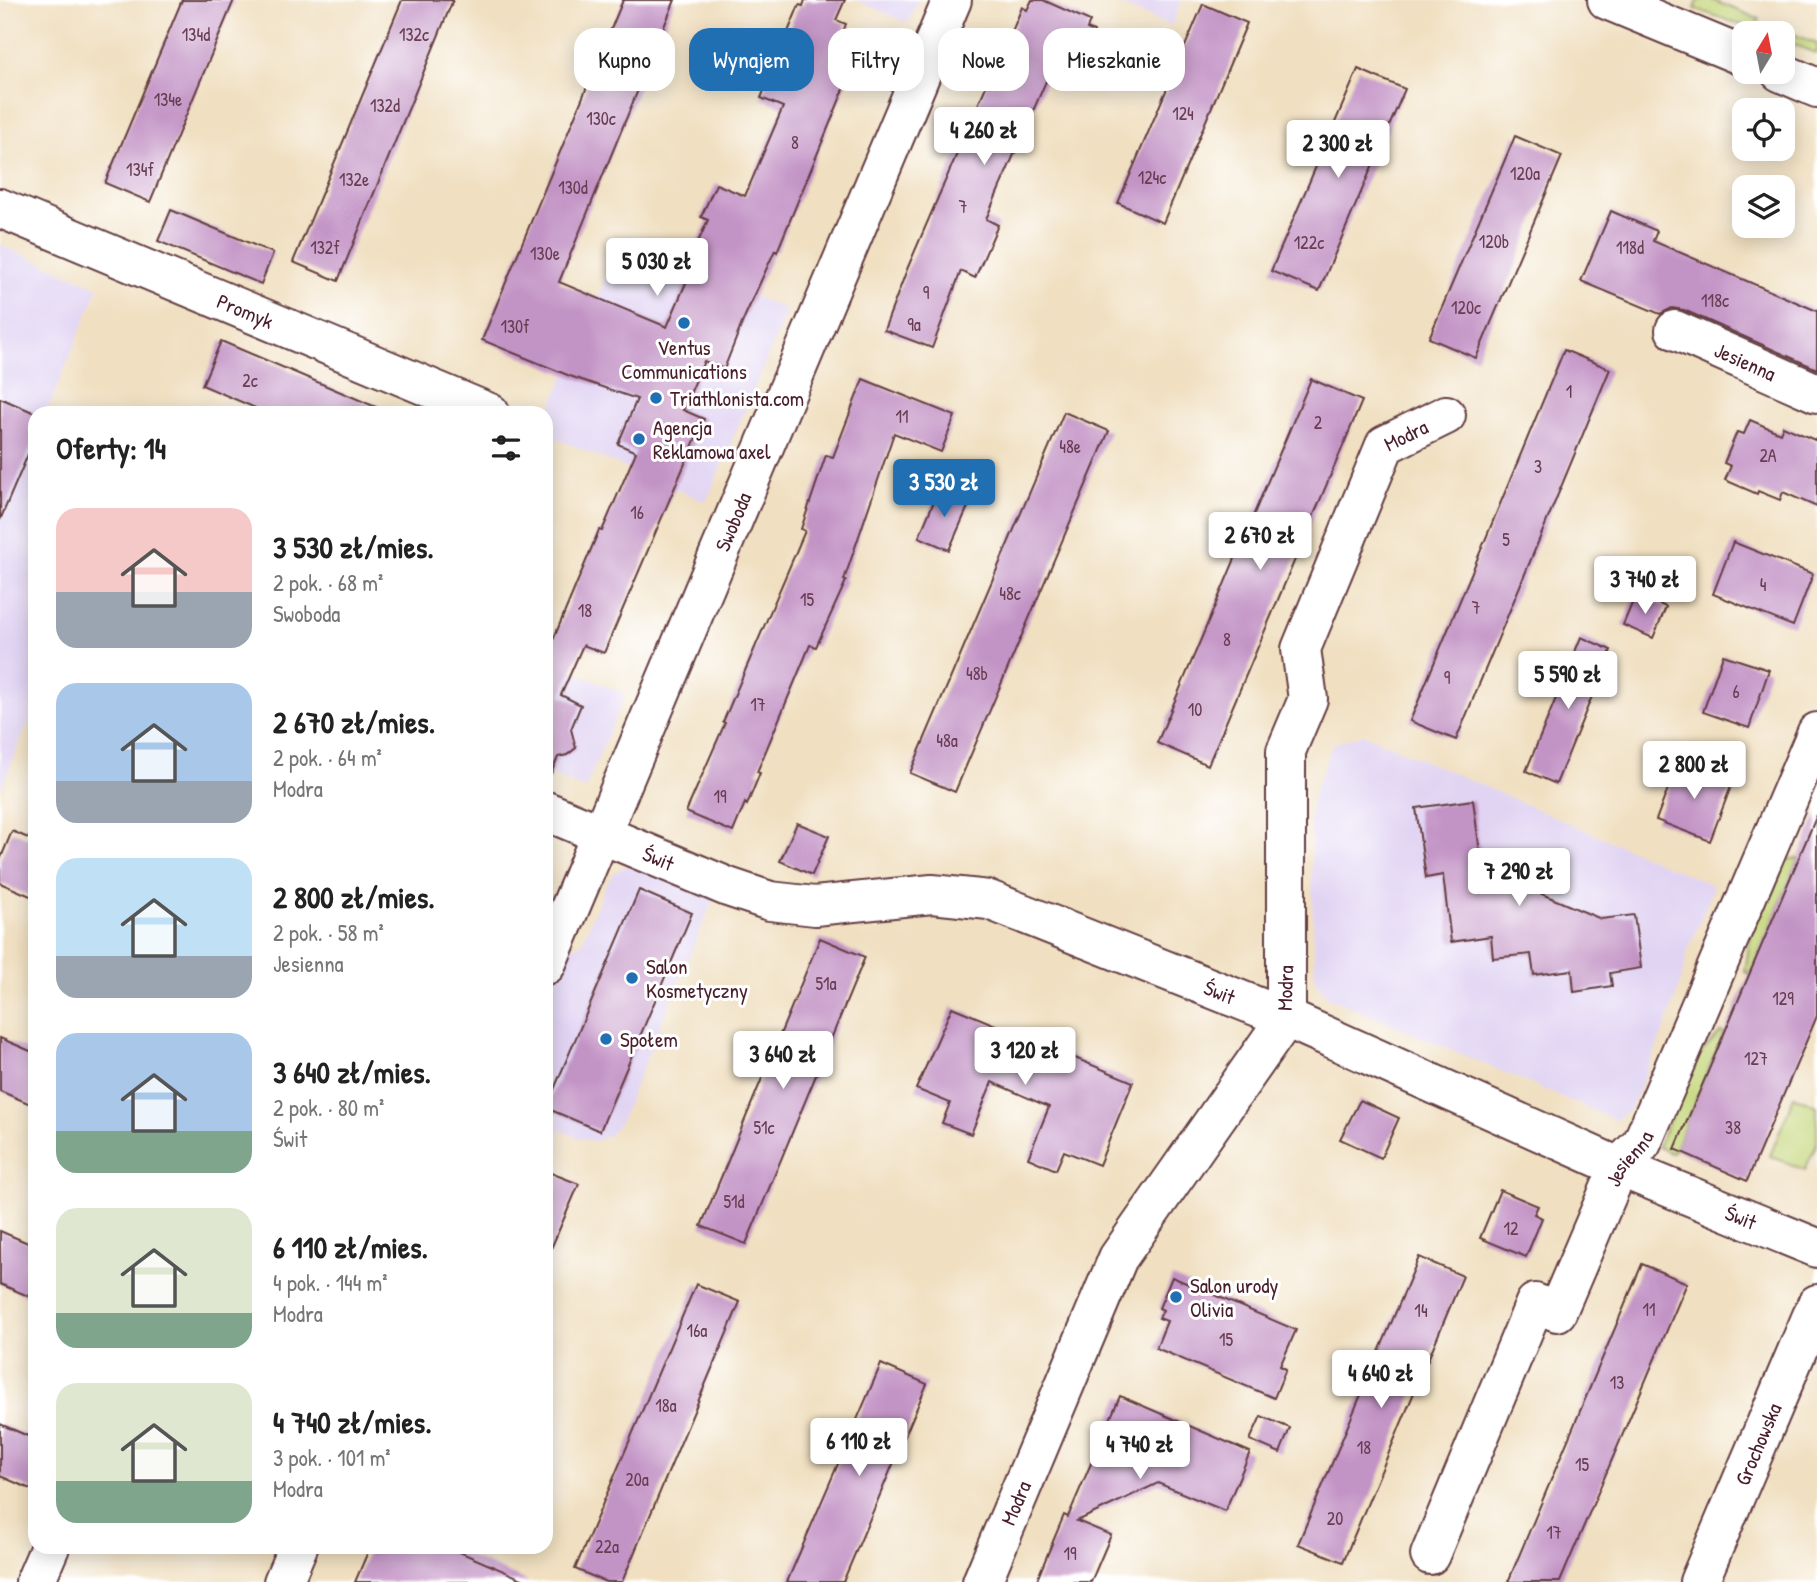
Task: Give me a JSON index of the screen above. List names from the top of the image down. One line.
{"streets":{"street":["Promyk","Jesienna","Modra","Swoboda","Świt","Grochowska"]},"crossings":[["Jesienna","Świt"],["Modra","Świt"],["Swoboda","Świt"]],"places":["Ventus Communications","Triathlonista.com","Agencja Reklamowa axel","Salon Kosmetyczny","Społem","Salon urody Olivia"],"house_numbers":["134d","132c","134e","132d","124","130c","8","134f","120a","124c","132e","130d","7","120b","122c","132f","118d","130e","9","118c","120c","9a","130f","2c","1","11","2","48e","2A","3","16","5","4","48c","15","7","18","8","48b","9","6","17","10","48a","19","51a","129","127","51c","38","51d","12","11","14","16a","15","13","18a","18","15","20a","20","17","22a","19"],"north":"top","page":{"chip":["Kupno","Wynajem","Filtry","Nowe","Mieszkanie"],"price":["4 260 zł","2 300 zł","5 030 zł","3 530 zł","2 670 zł","3 740 zł","5 590 zł","2 800 zł","7 290 zł","3 120 zł","3 640 zł","4 640 zł","6 110 zł","4 740 zł"],"heading":"Oferty: 14","list":[{"name":"3 530 zł/mies.","note":"2 pok. · 68 m² · Swoboda"},{"name":"2 670 zł/mies.","note":"2 pok. · 64 m² · Modra"},{"name":"2 800 zł/mies.","note":"2 pok. · 58 m² · Jesienna"},{"name":"3 640 zł/mies.","note":"2 pok. · 80 m² · Świt"},{"name":"6 110 zł/mies.","note":"4 pok. · 144 m² · Modra"},{"name":"4 740 zł/mies.","note":"3 pok. · 101 m² · Modra"}]}}
